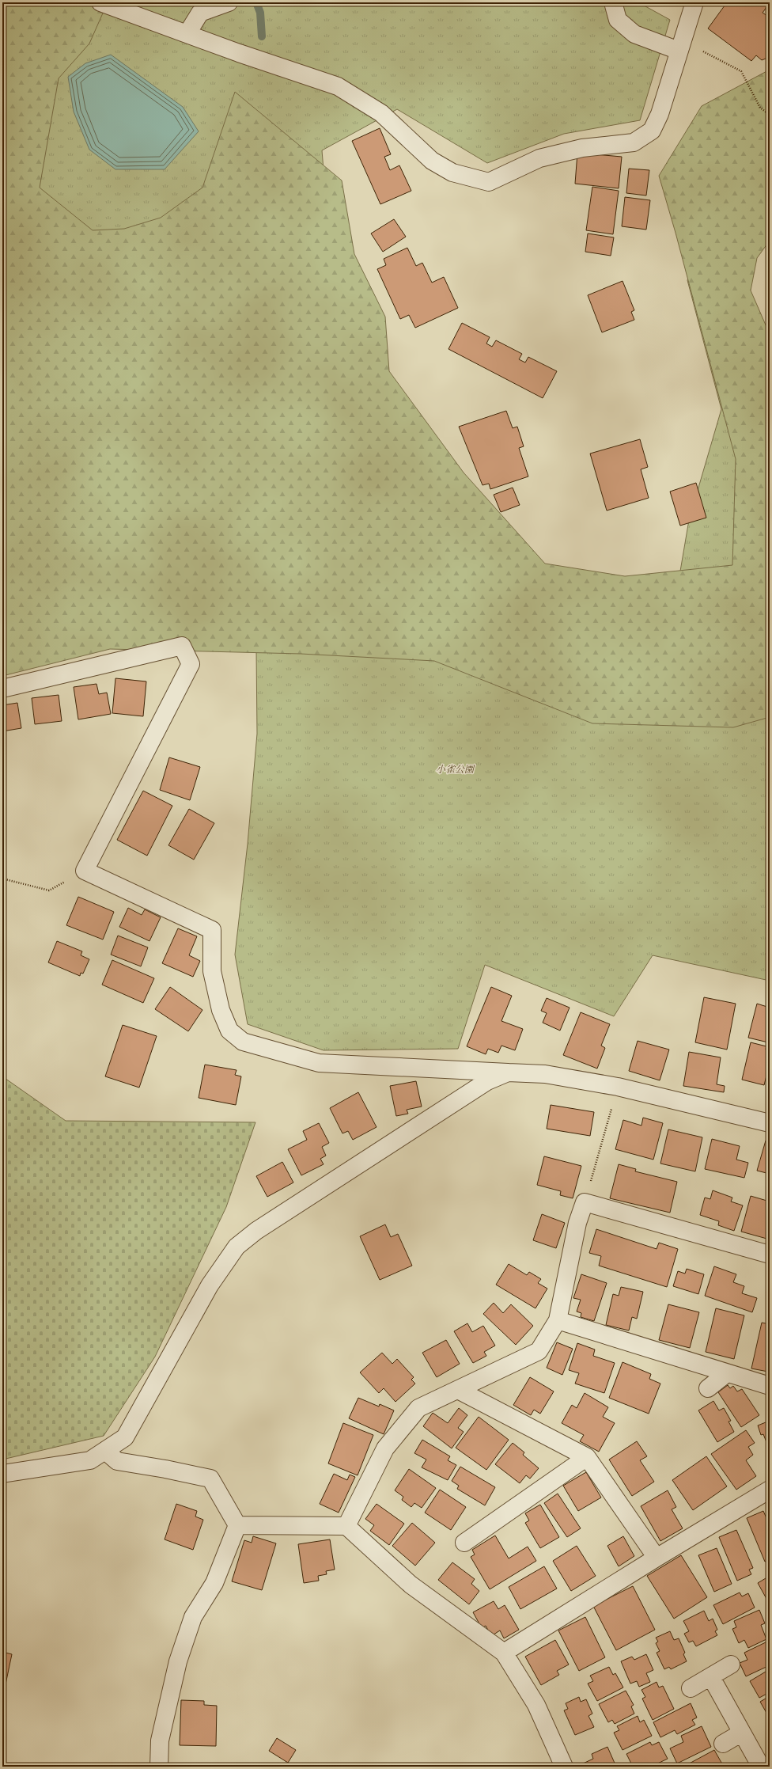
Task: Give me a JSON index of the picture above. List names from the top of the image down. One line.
{"parks":["小雀公園"]}
